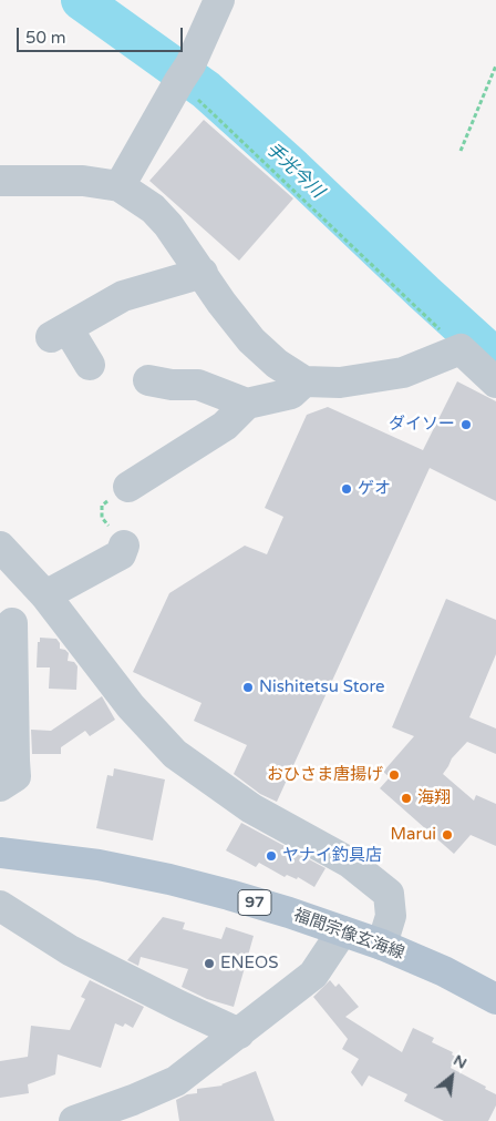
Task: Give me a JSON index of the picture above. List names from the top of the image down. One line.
{"streets":{"main road":["97","福間宗像玄海線"]},"water":["手光今川"],"places":["ダイソー","ゲオ","Nishitetsu Store","おひさま唐揚げ","海翔","Marui","ヤナイ釣具店","ENEOS"],"scale_bar":"50 m","north":"top right"}
